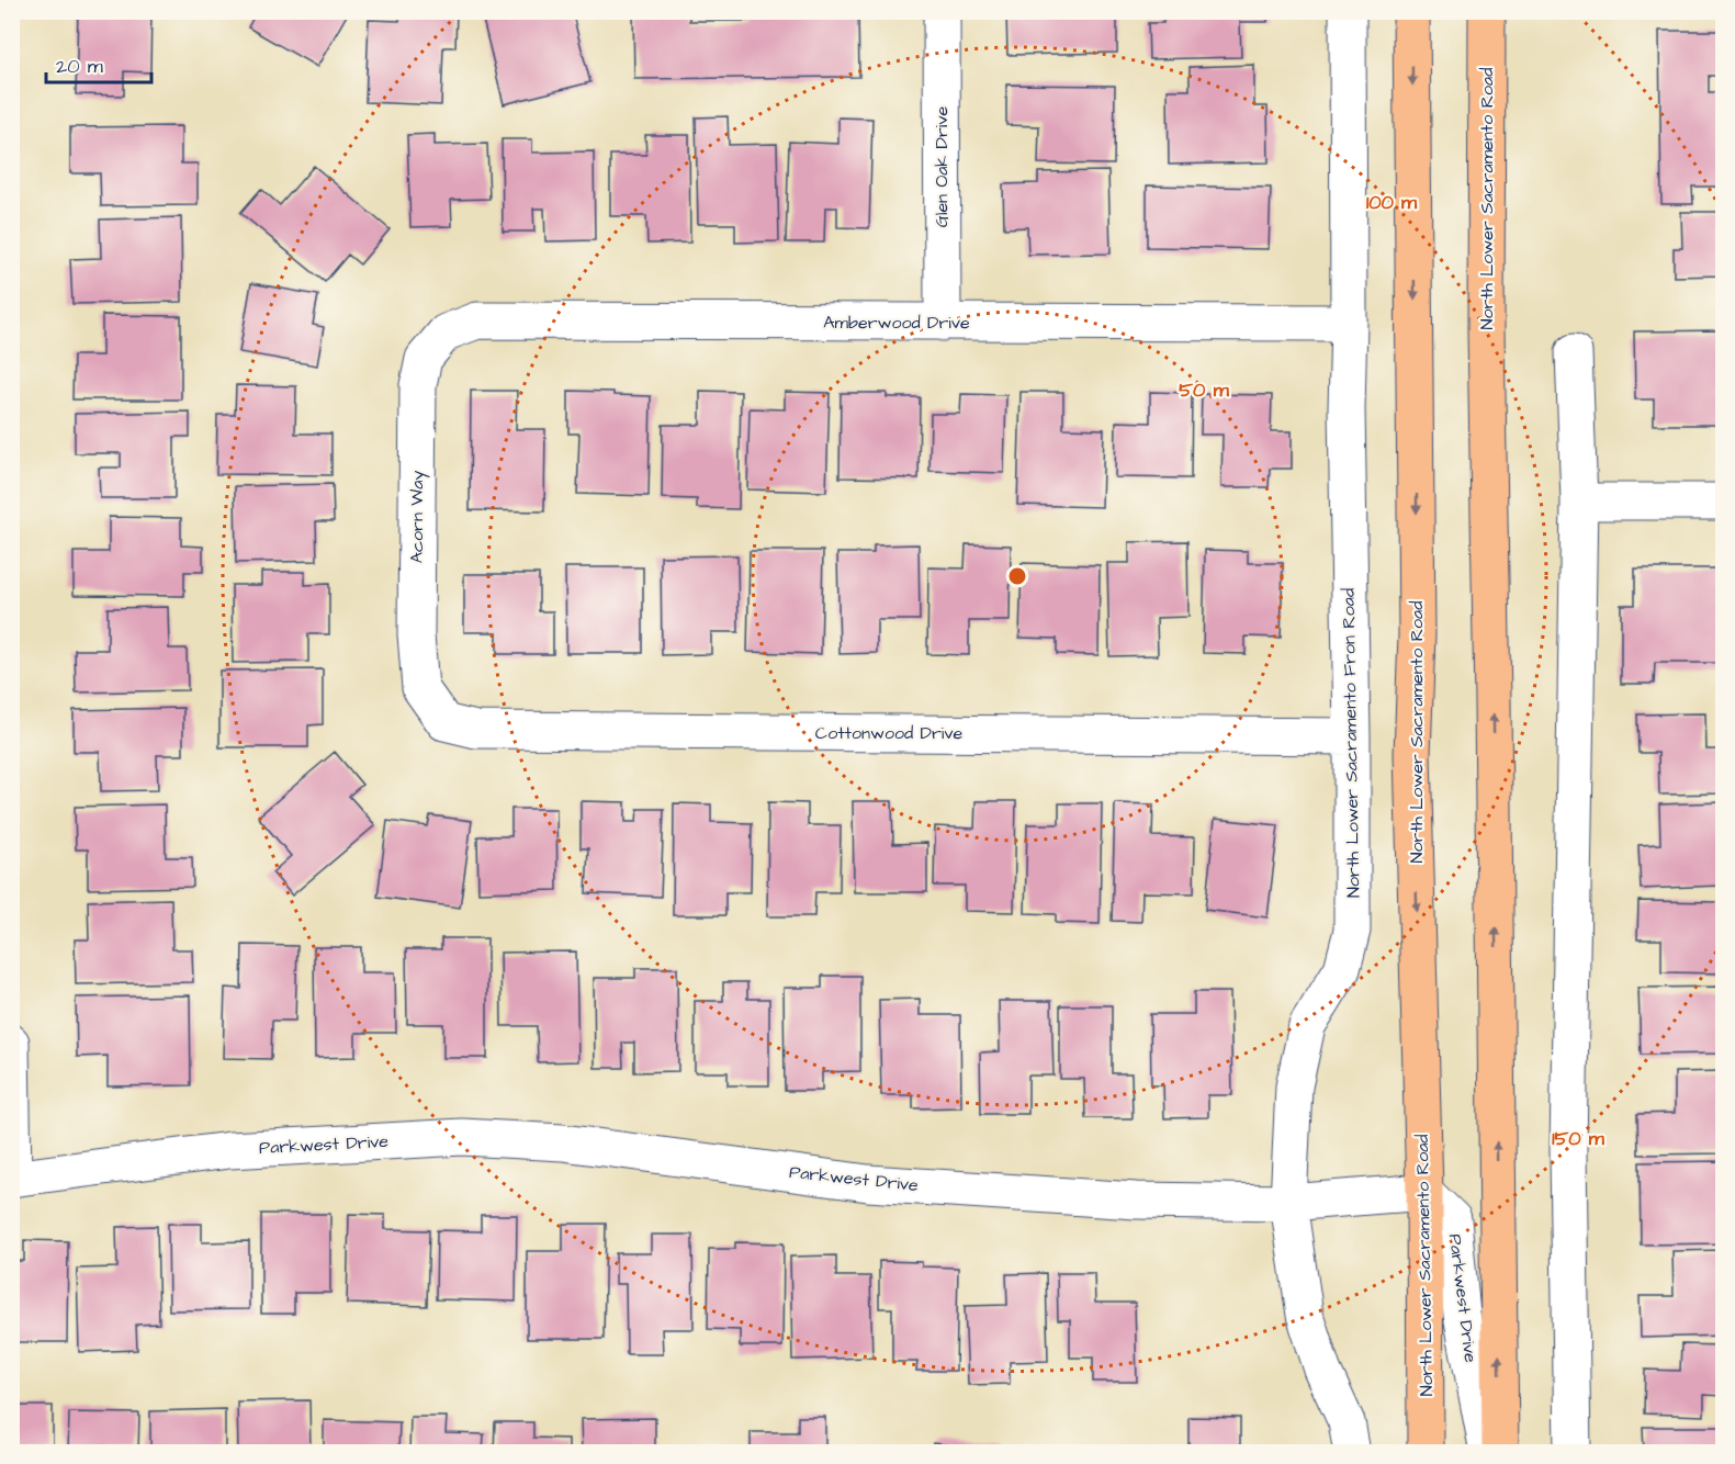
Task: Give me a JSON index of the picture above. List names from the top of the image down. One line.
{"streets":{"main road":["North Lower Sacramento Road"],"street":["Glen Oak Drive","Amberwood Drive","Acorn Way","Cottonwood Drive","North Lower Sacramento Fron Road","Parkwest Drive"]},"crossings":[["Glen Oak Drive","Amberwood Drive"],["North Lower Sacramento Road","Parkwest Drive"],["Amberwood Drive","Acorn Way"],["Amberwood Drive","North Lower Sacramento Fron Road"],["Acorn Way","Cottonwood Drive"],["Cottonwood Drive","North Lower Sacramento Fron Road"],["North Lower Sacramento Fron Road","Parkwest Drive"]],"scale_bar":"20 m","rings":["100 m","50 m","150 m"]}
